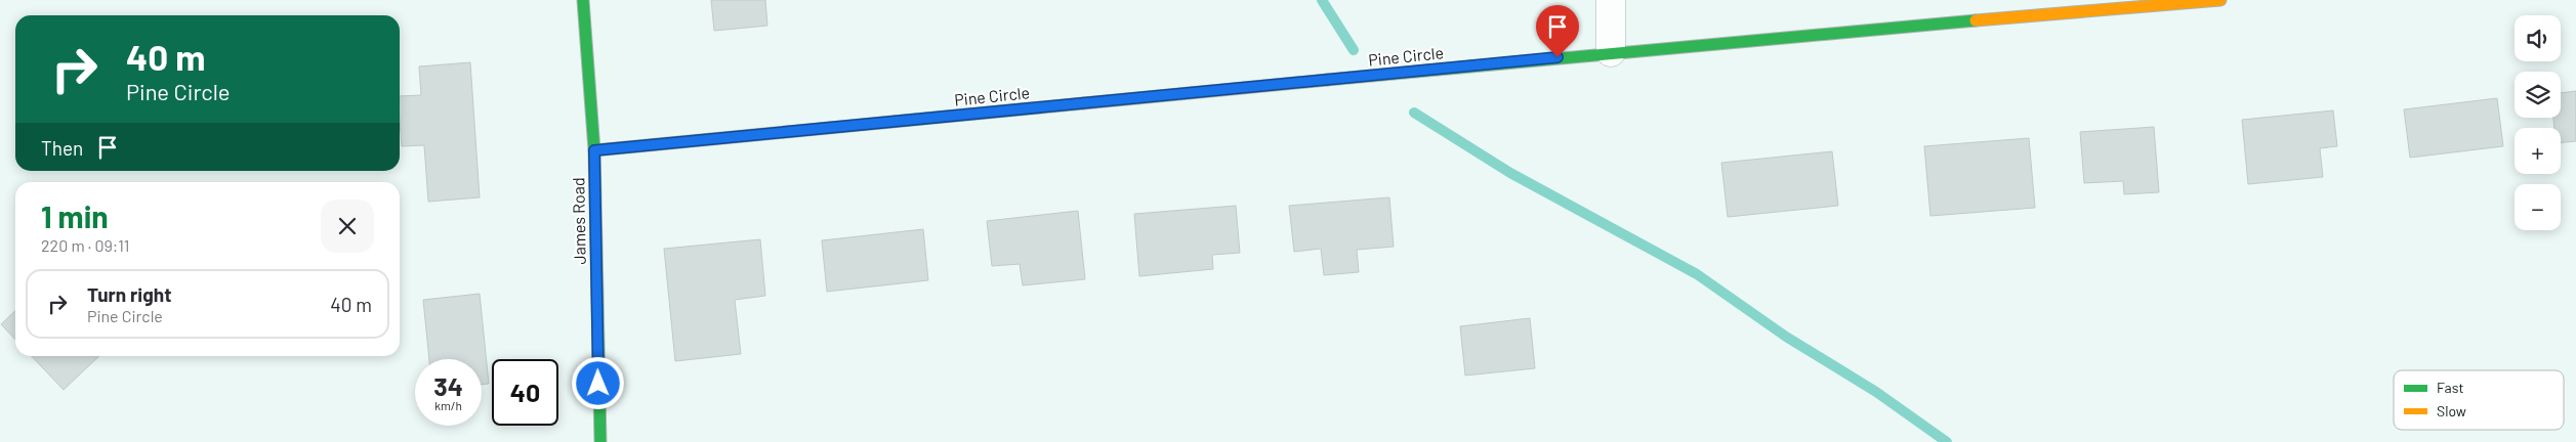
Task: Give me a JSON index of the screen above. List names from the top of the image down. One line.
{"streets":{"street":["Pine Circle","James Road"]},"crossings":[["Pine Circle","James Road"]],"legend":["Fast","Slow"],"page":{"map_buttons":["+","−"],"turn":["40 m","Pine Circle"],"then":"Then","heading":["1 min","220 m · 09:11"],"list":[{"name":"Turn right","note":"Pine Circle","value":"40 m"}],"speed":"34 km/h","limit":"40"}}
